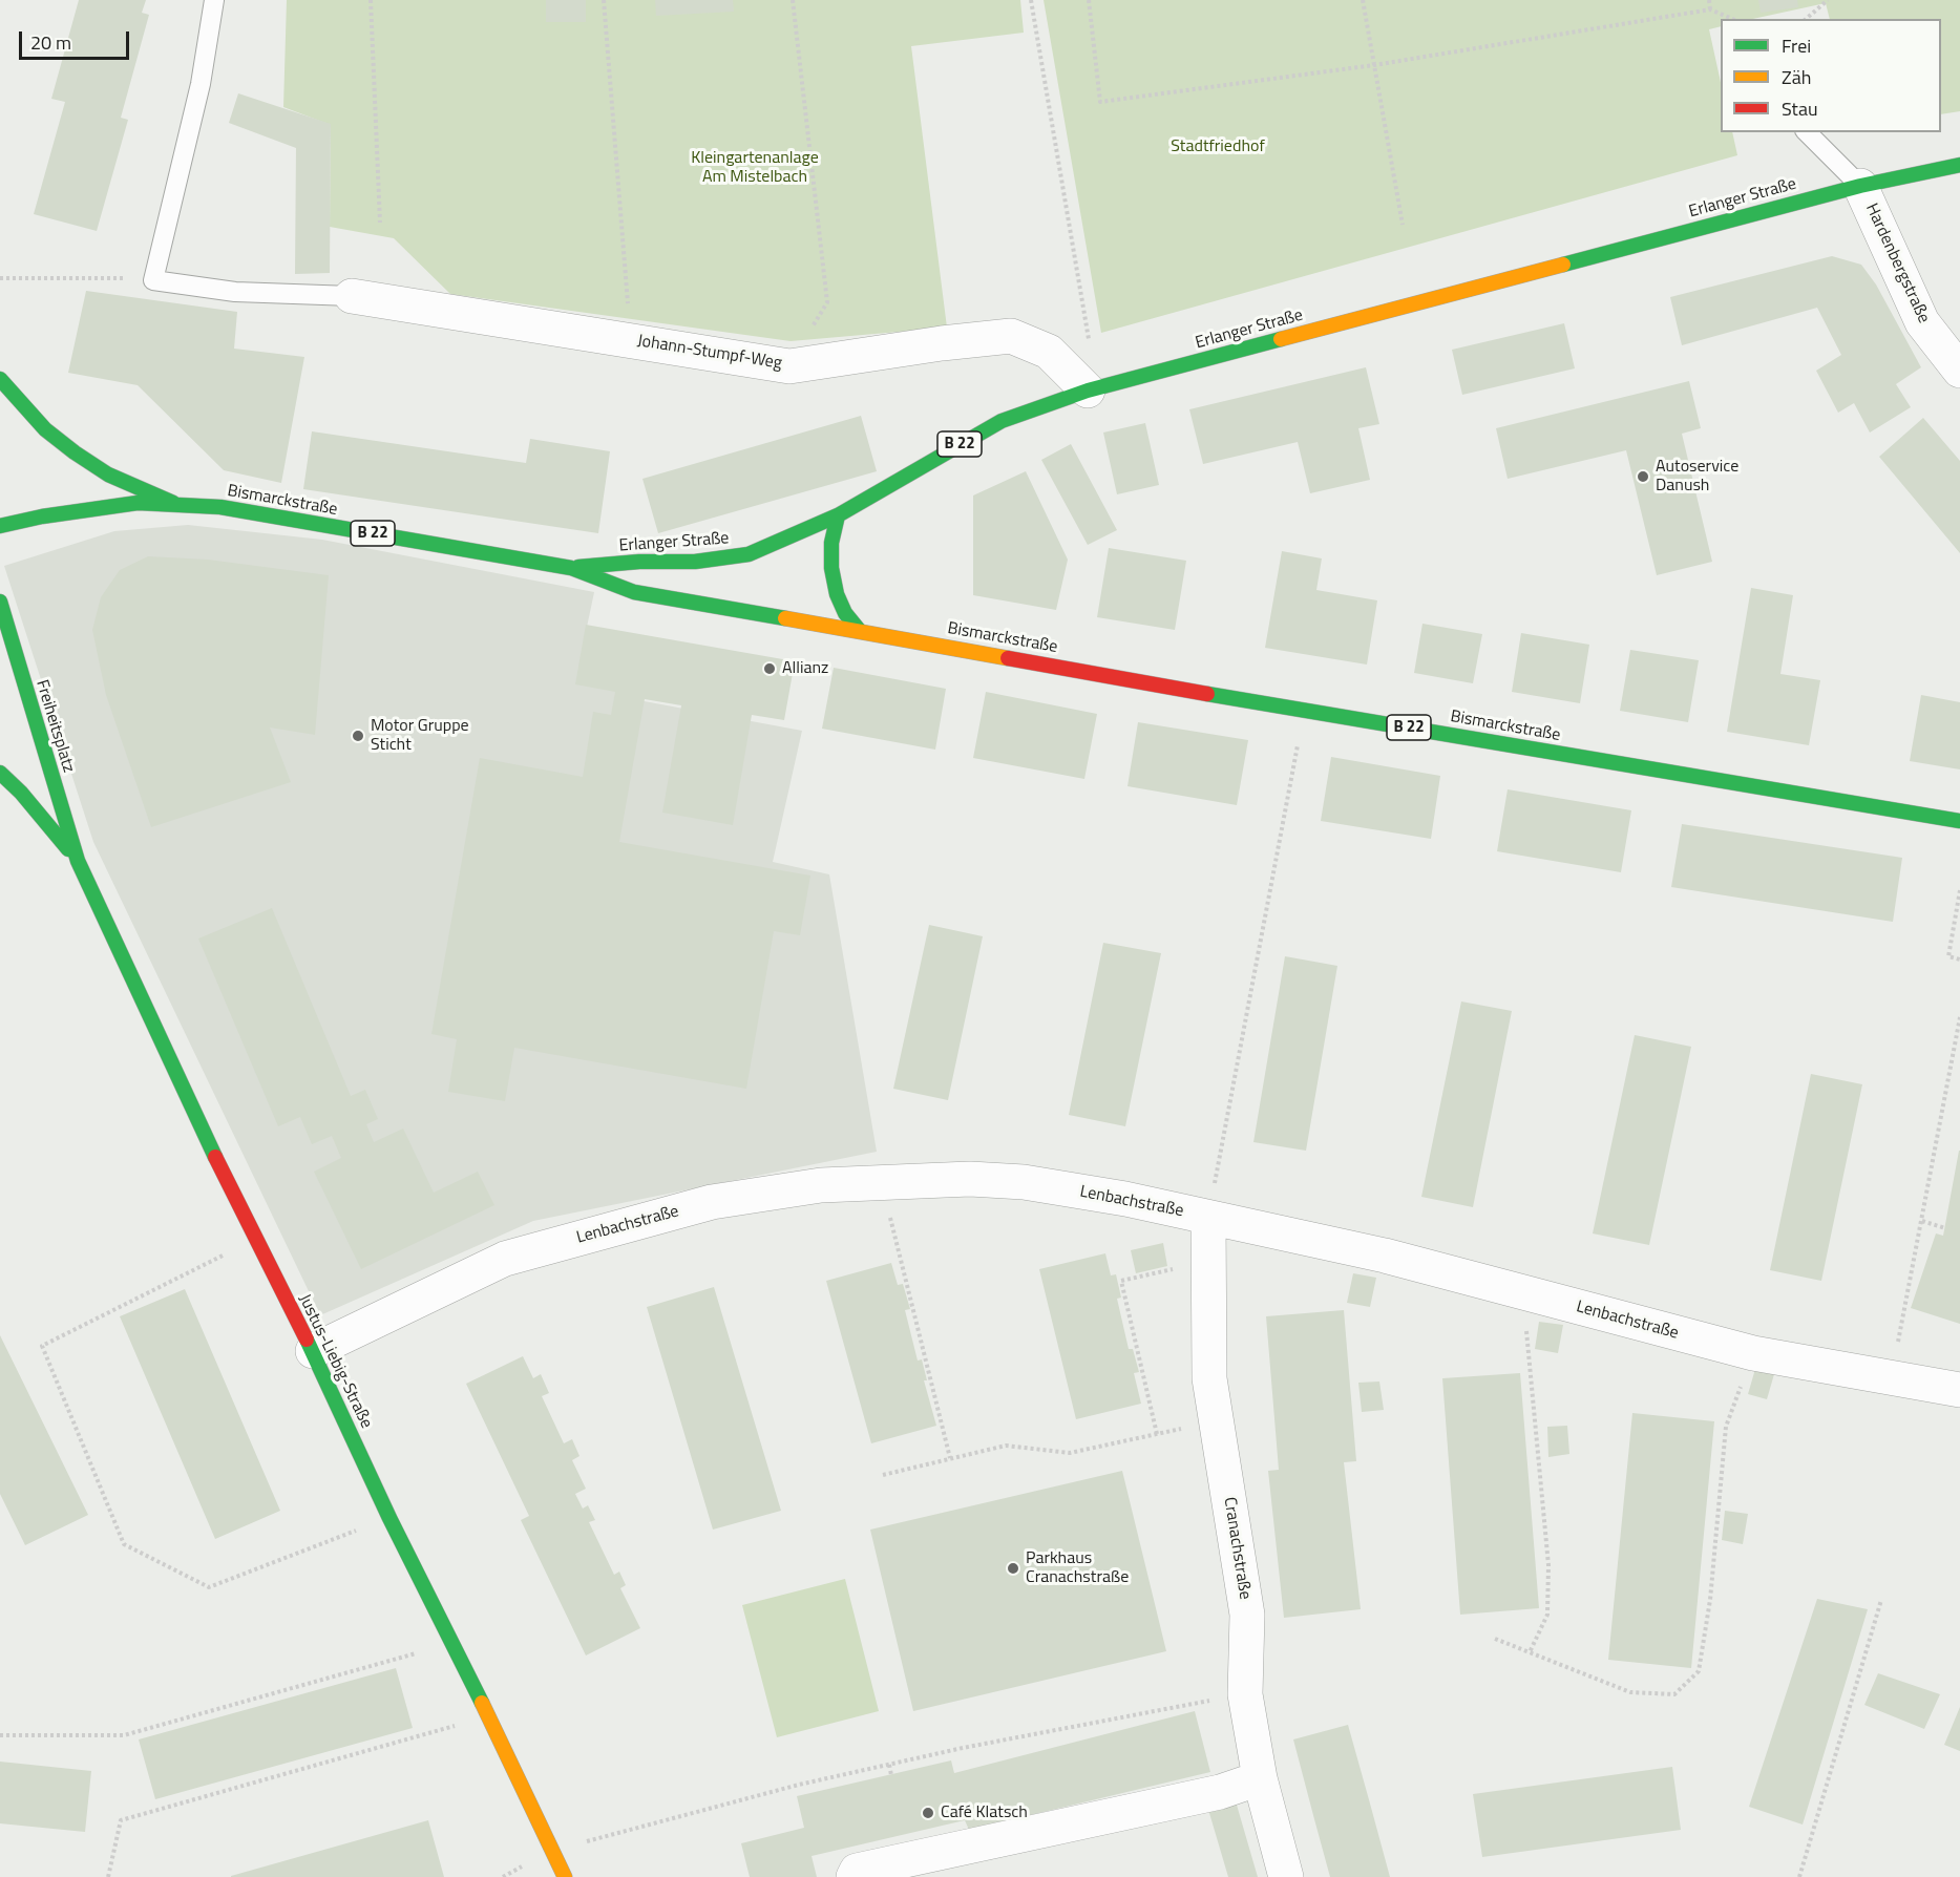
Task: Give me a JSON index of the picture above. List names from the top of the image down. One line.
{"streets":{"main road":["Erlanger Straße","B 22","Bismarckstraße","Freiheitsplatz","Justus-Liebig-Straße"],"street":["Hardenbergstraße","Johann-Stumpf-Weg","Lenbachstraße","Cranachstraße"]},"crossings":[["Erlanger Straße","Hardenbergstraße"],["Erlanger Straße","Johann-Stumpf-Weg"],["Erlanger Straße","B 22"],["Erlanger Straße","Bismarckstraße"],["B 22","Bismarckstraße"],["Freiheitsplatz","Justus-Liebig-Straße"],["Lenbachstraße","Justus-Liebig-Straße"],["Lenbachstraße","Cranachstraße"]],"parks":["Stadtfriedhof","Kleingartenanlage Am Mistelbach"],"places":["Autoservice Danush","Allianz","Motor Gruppe Sticht","Parkhaus Cranachstraße","Café Klatsch"],"legend":["Frei","Zäh","Stau"],"scale_bar":"20 m"}
